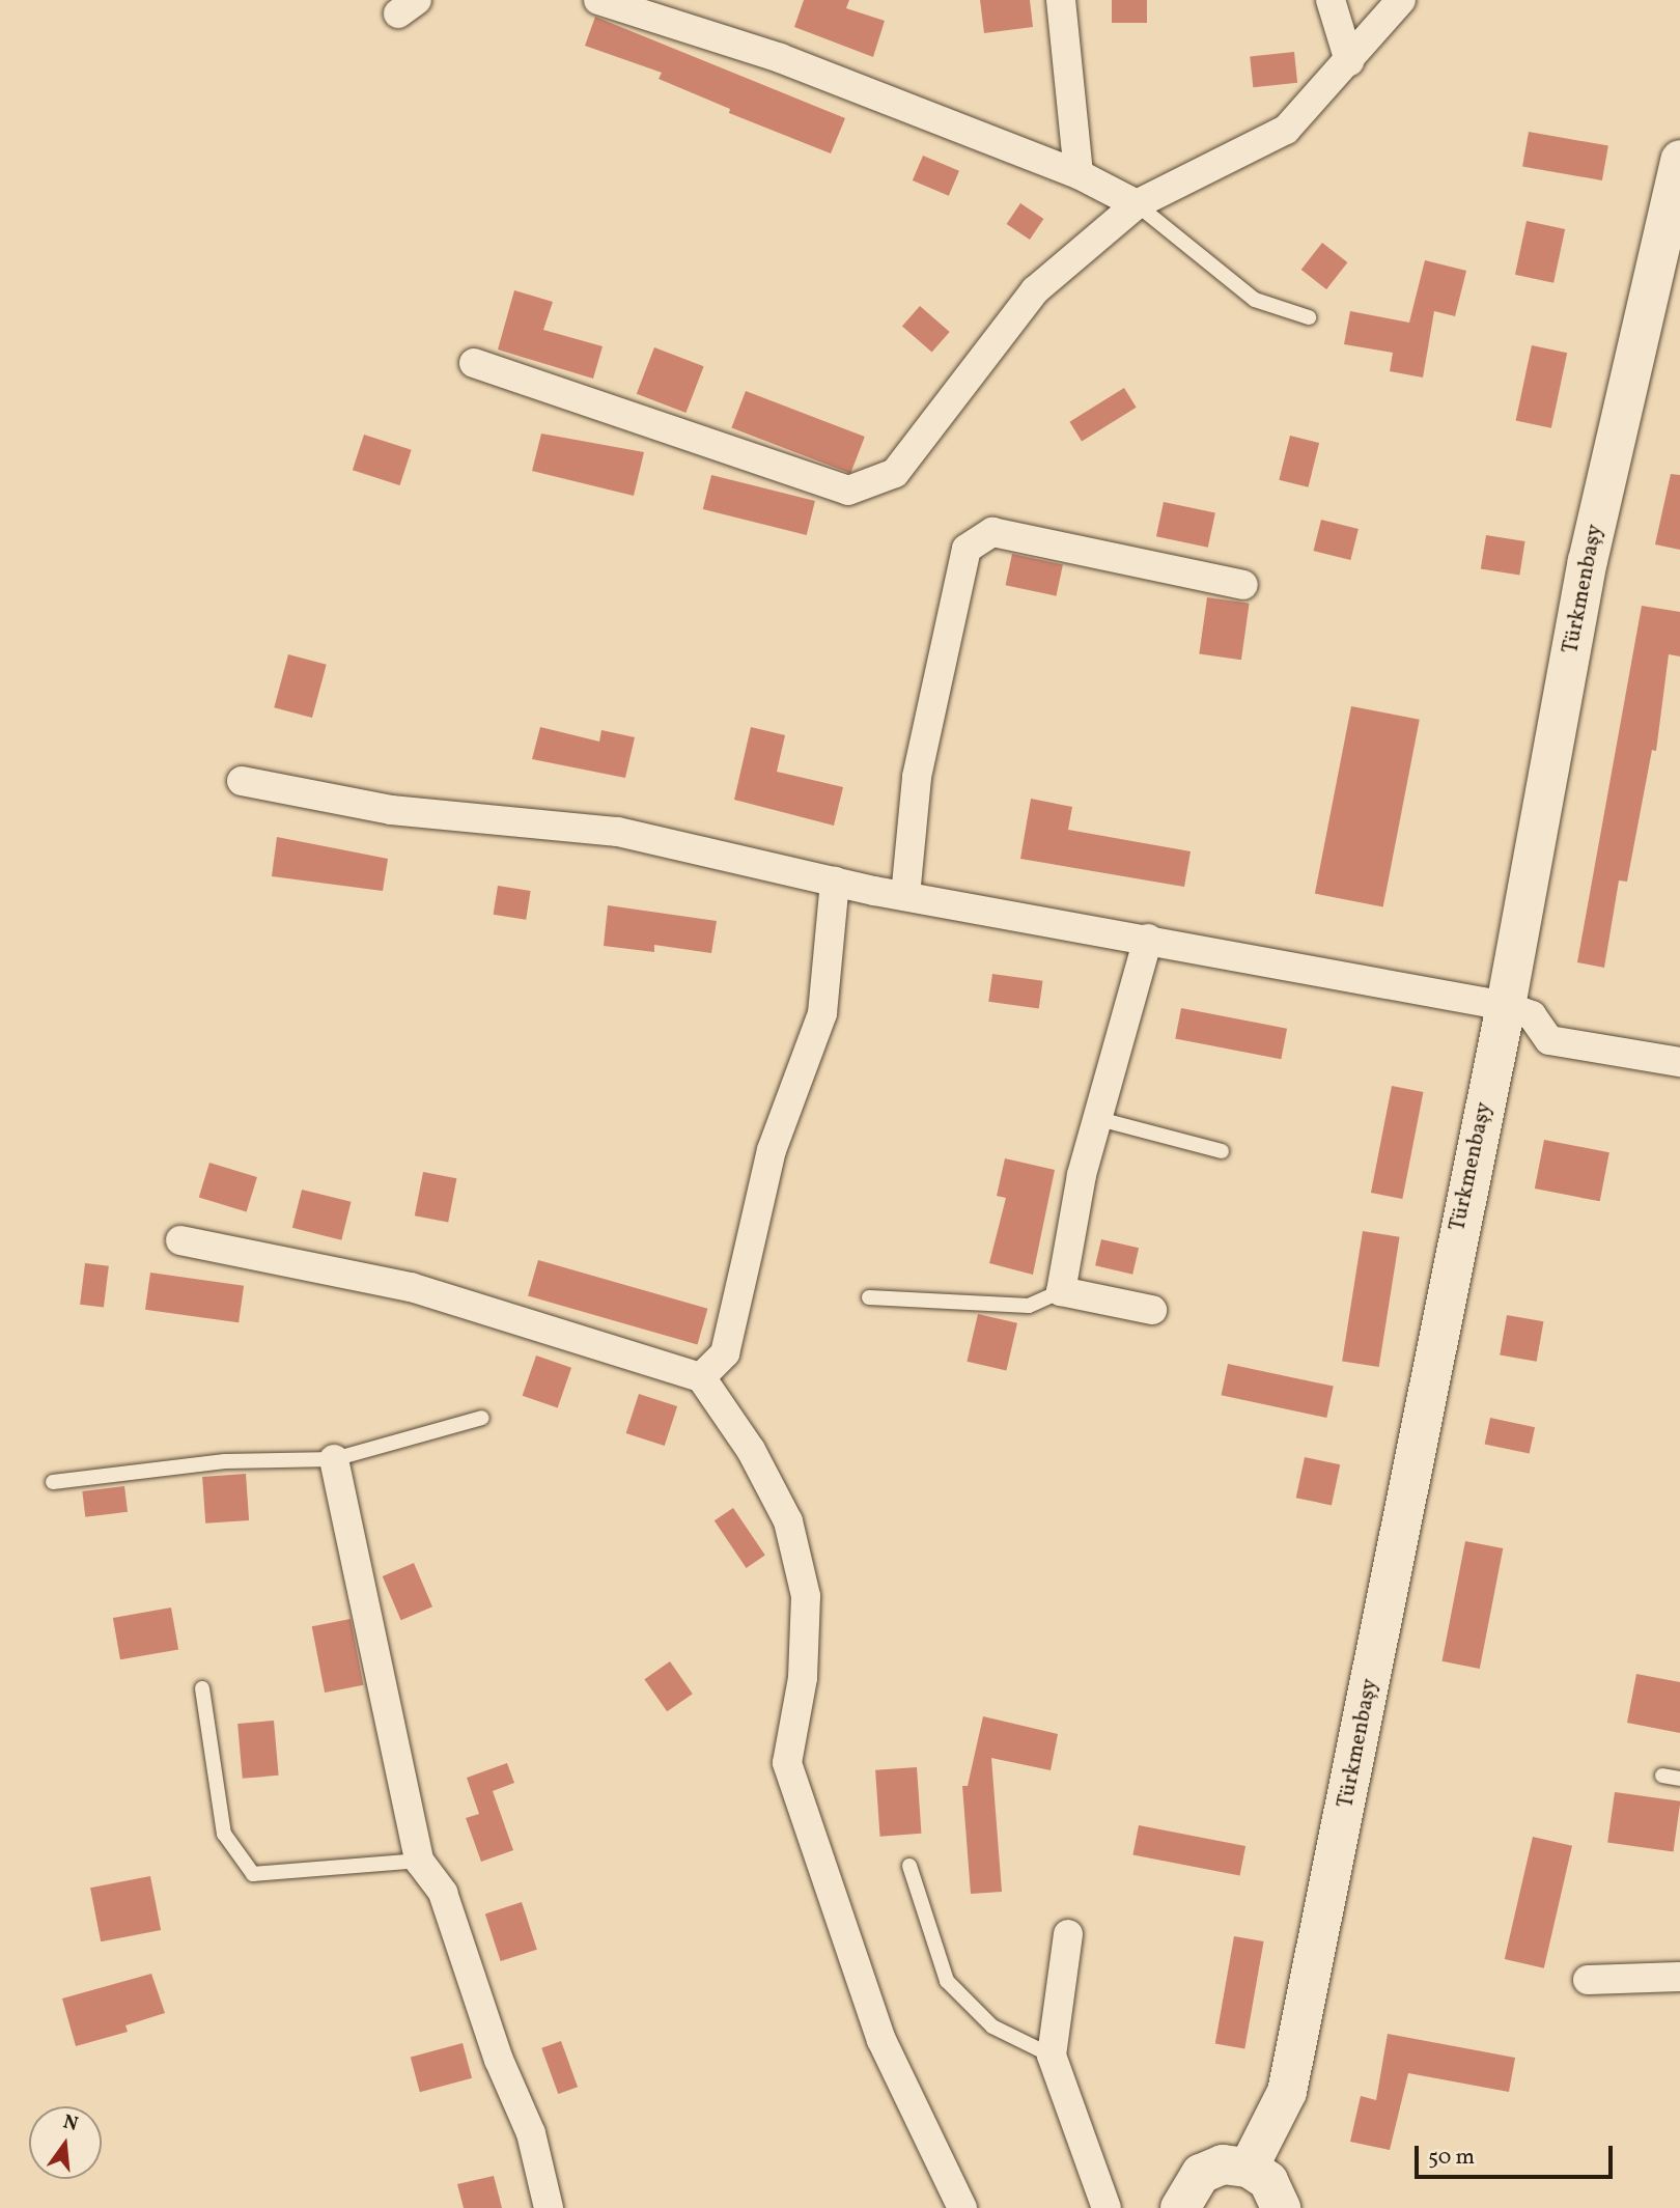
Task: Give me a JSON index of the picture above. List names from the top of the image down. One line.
{"streets":{"street":["Türkmenbaşy"]},"scale_bar":"50 m","north":"top"}
